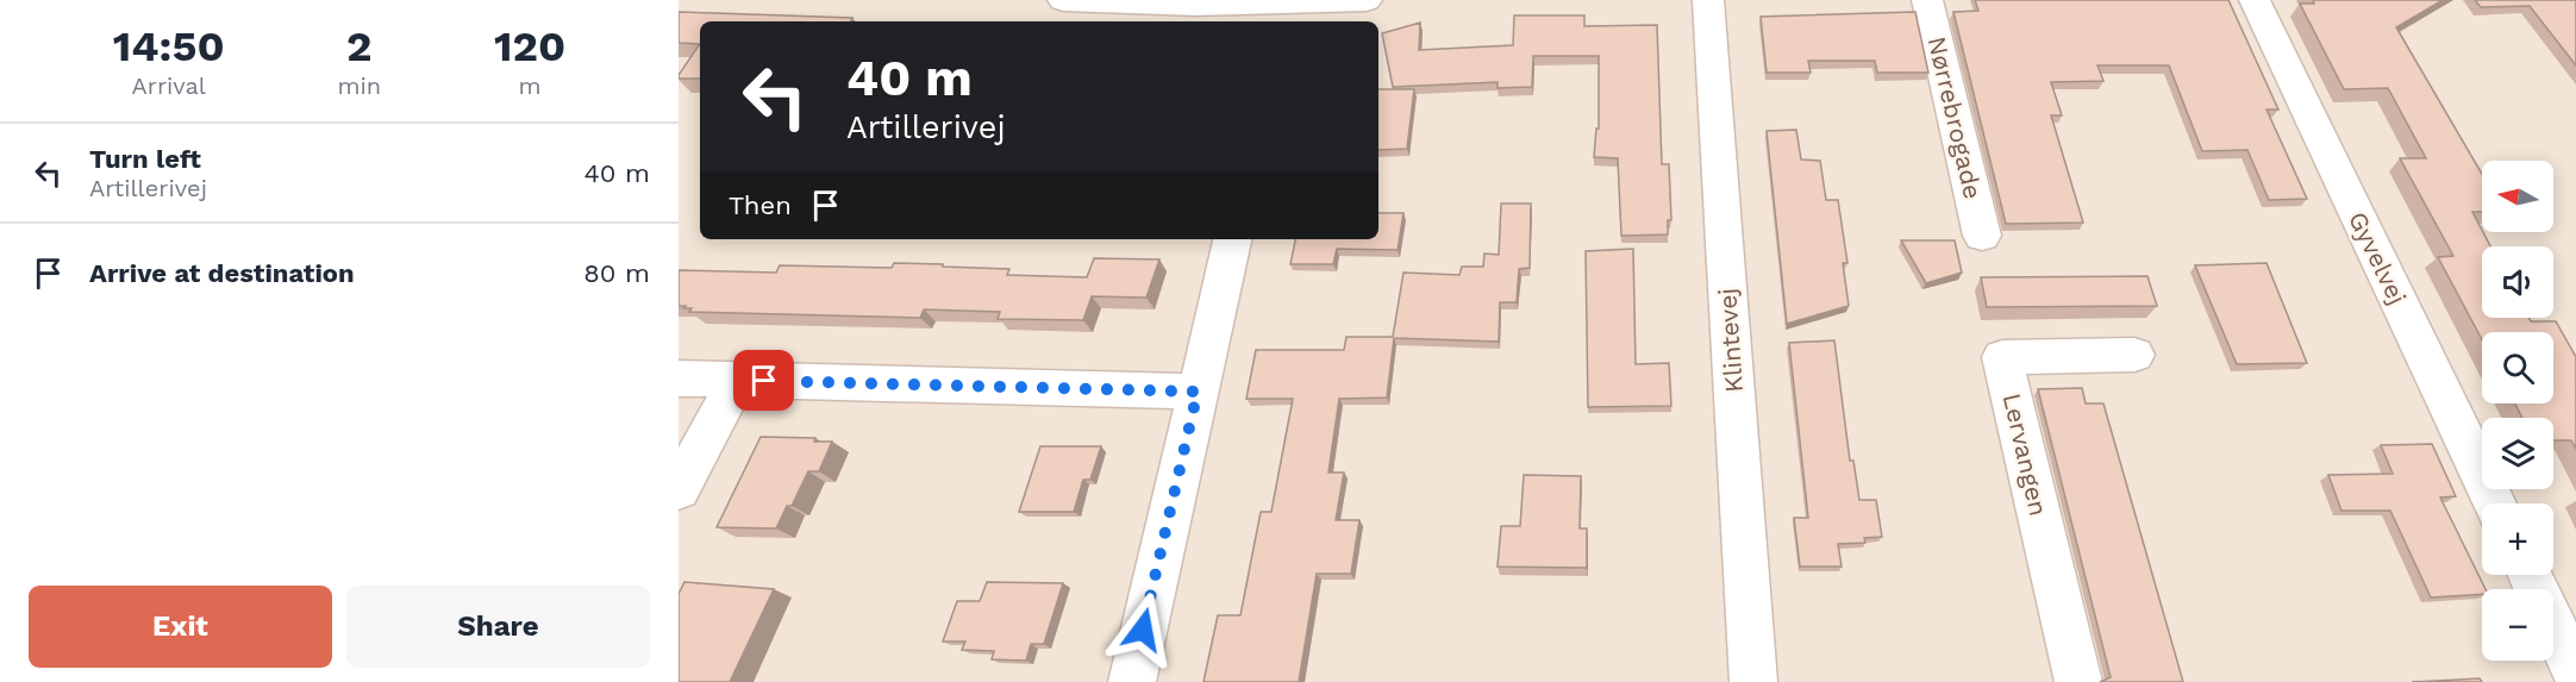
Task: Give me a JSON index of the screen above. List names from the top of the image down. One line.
{"streets":{"street":["Nørrebrogade","Gyvelvej","Klintevej","Lervangen"]},"north":"left","page":{"eta":["14:50","Arrival","2","min","120","m"],"turn":["40 m","Artillerivej"],"list":[{"name":"Turn left","note":"Artillerivej","value":"40 m"},{"name":"Arrive at destination","value":"80 m"}],"map_buttons":["+","−"],"then":"Then","buttons":["Exit","Share"]}}
